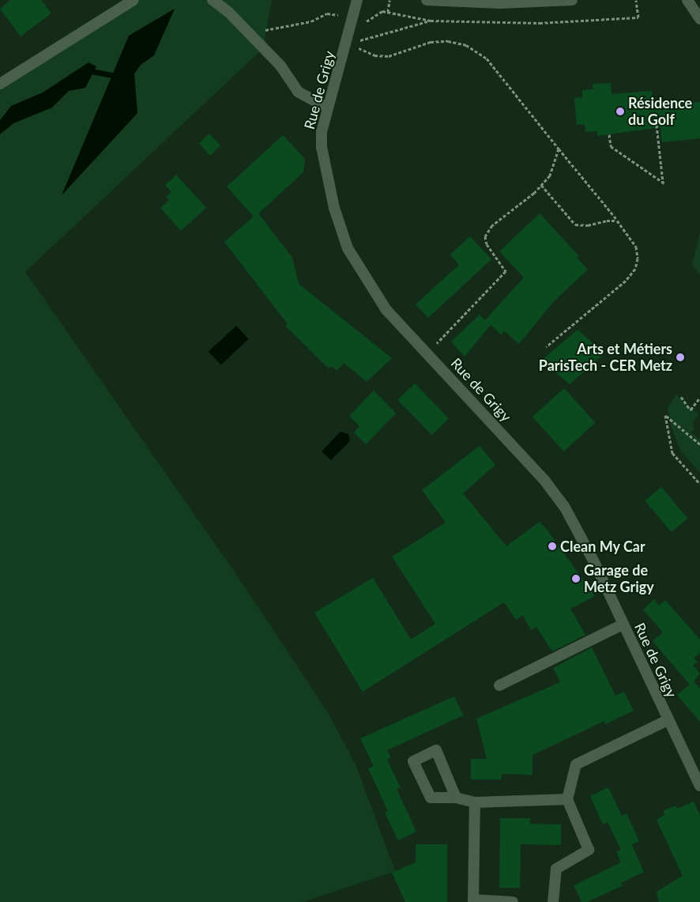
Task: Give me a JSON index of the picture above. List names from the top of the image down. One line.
{"streets":{"street":["Rue de Grigy"]},"places":["Résidence du Golf","Arts et Métiers ParisTech - CER Metz","Clean My Car","Garage de Metz Grigy"]}
